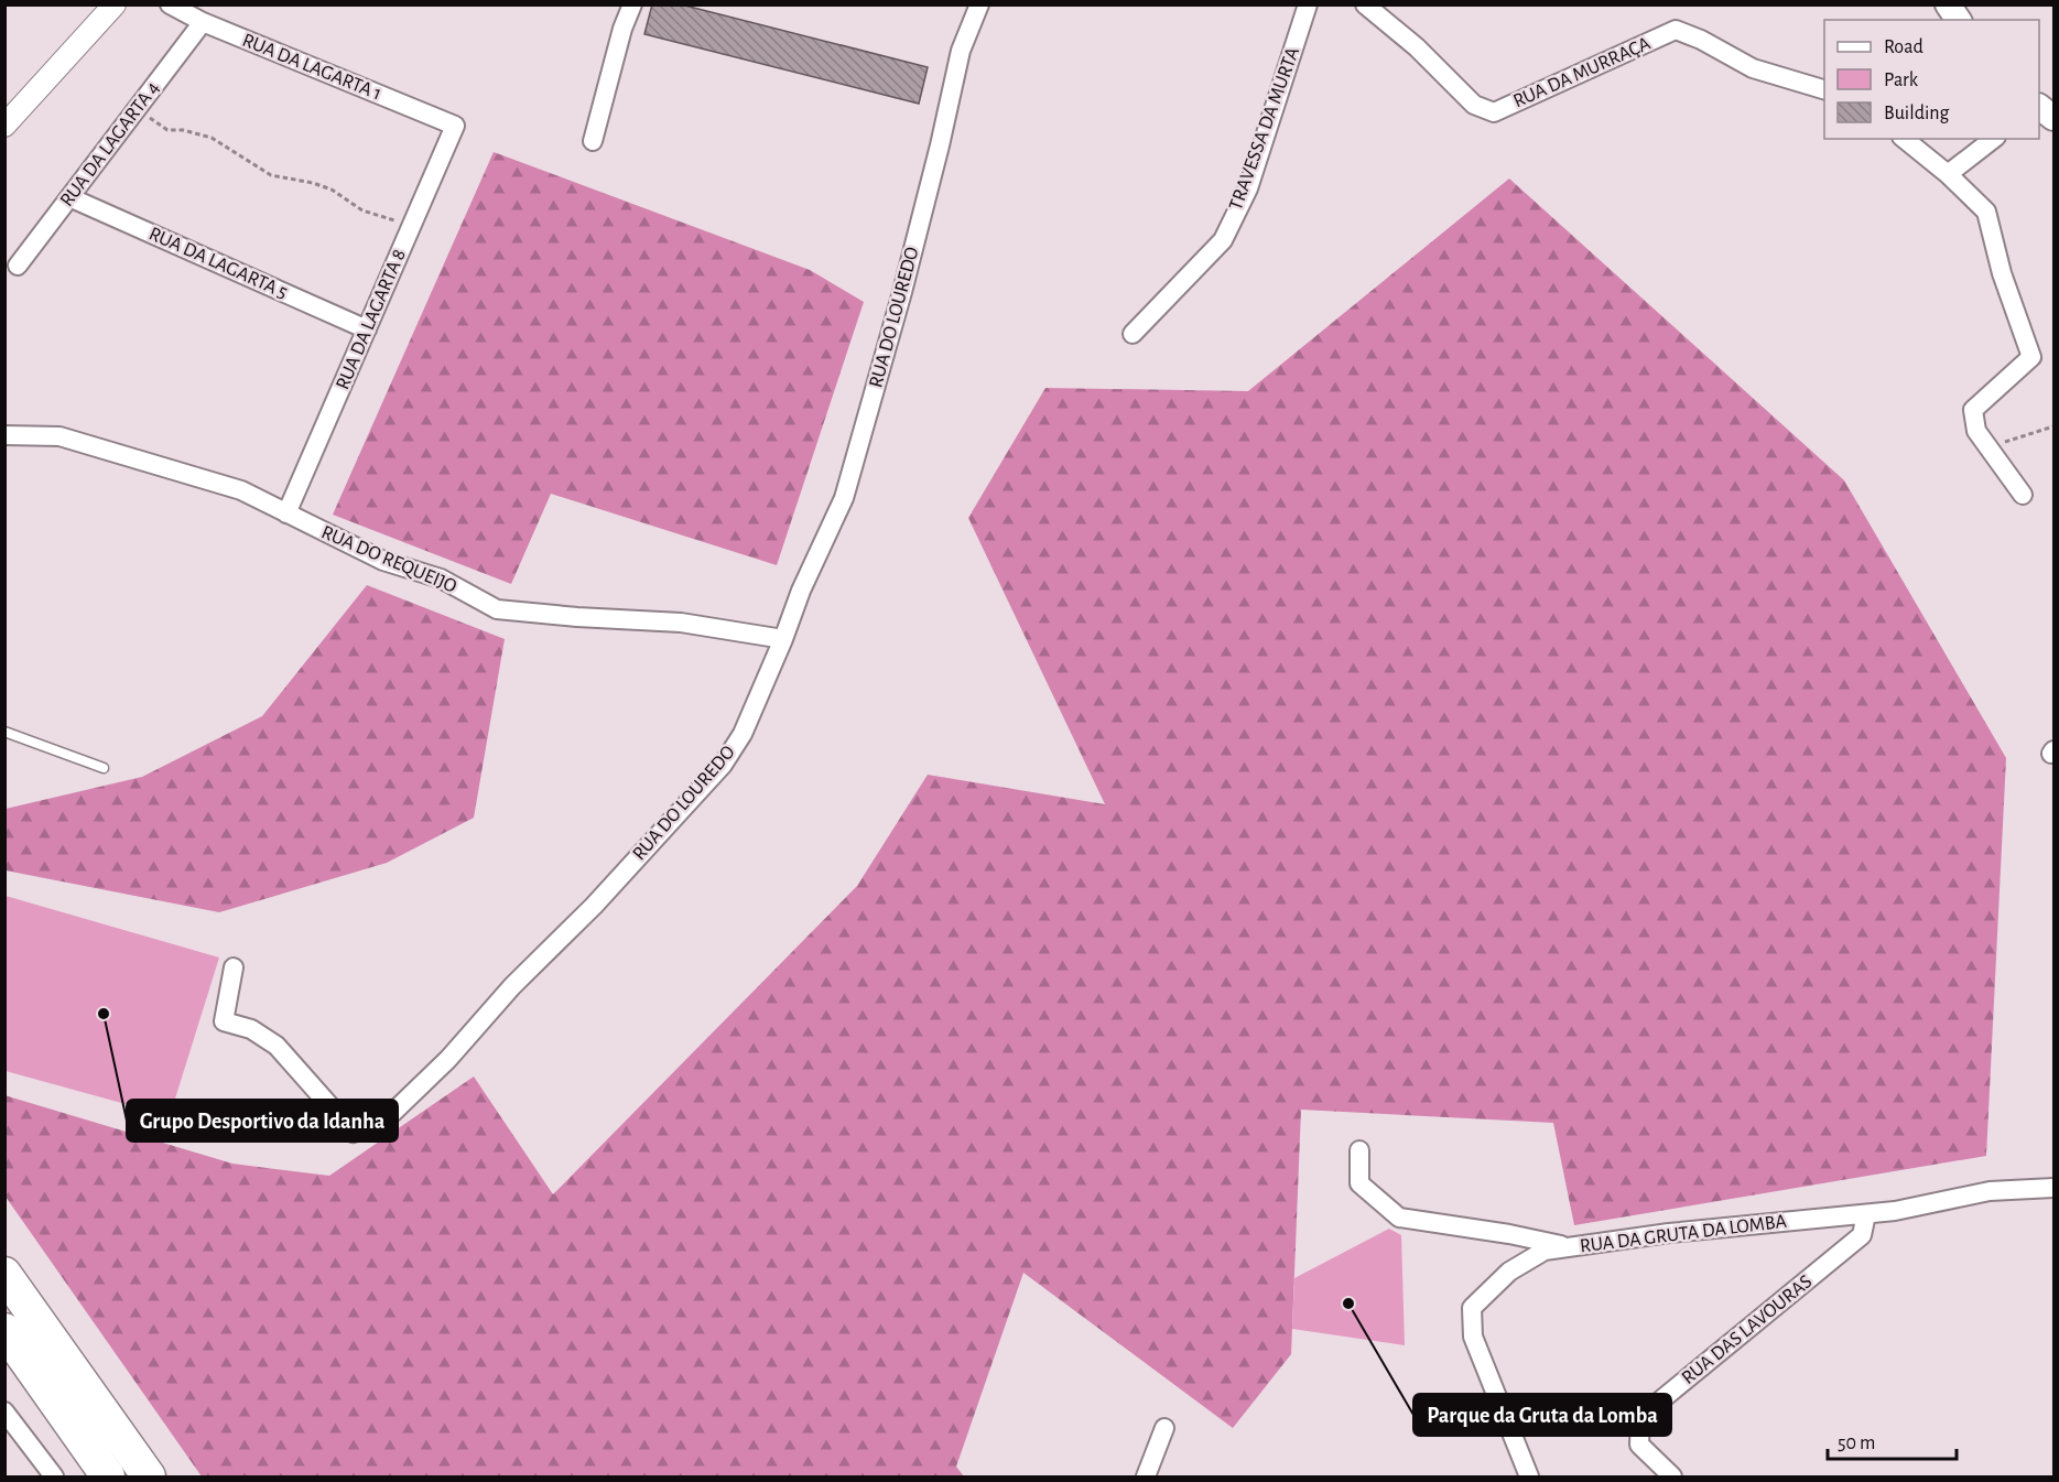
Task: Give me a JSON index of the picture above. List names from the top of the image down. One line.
{"streets":{"street":["RUA DA LAGARTA 1","RUA DA MURRAÇA","TRAVESSA DA MURTA","RUA DA LAGARTA 4","RUA DA LAGARTA 5","RUA DO LOUREDO","RUA DA LAGARTA 8","RUA DO REQUEIJO","RUA DA GRUTA DA LOMBA","RUA DAS LAVOURAS"]},"crossings":[["RUA DA LAGARTA 1","RUA DA LAGARTA 4"],["RUA DA LAGARTA 1","RUA DA LAGARTA 8"],["RUA DA LAGARTA 4","RUA DA LAGARTA 5"],["RUA DA LAGARTA 5","RUA DA LAGARTA 8"],["RUA DO LOUREDO","RUA DO REQUEIJO"],["RUA DA LAGARTA 8","RUA DO REQUEIJO"],["RUA DA GRUTA DA LOMBA","RUA DAS LAVOURAS"]],"places":["Grupo Desportivo da Idanha","Parque da Gruta da Lomba"],"legend":["Road","Park","Building"],"scale_bar":"50 m"}
